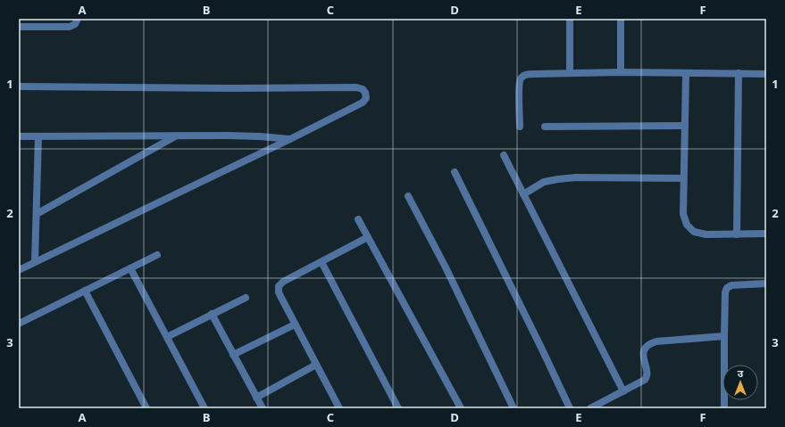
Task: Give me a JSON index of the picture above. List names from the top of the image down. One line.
{"north":"top","grid":{"columns":["A","B","C","D","E","F"],"rows":["1","2","3"]}}
